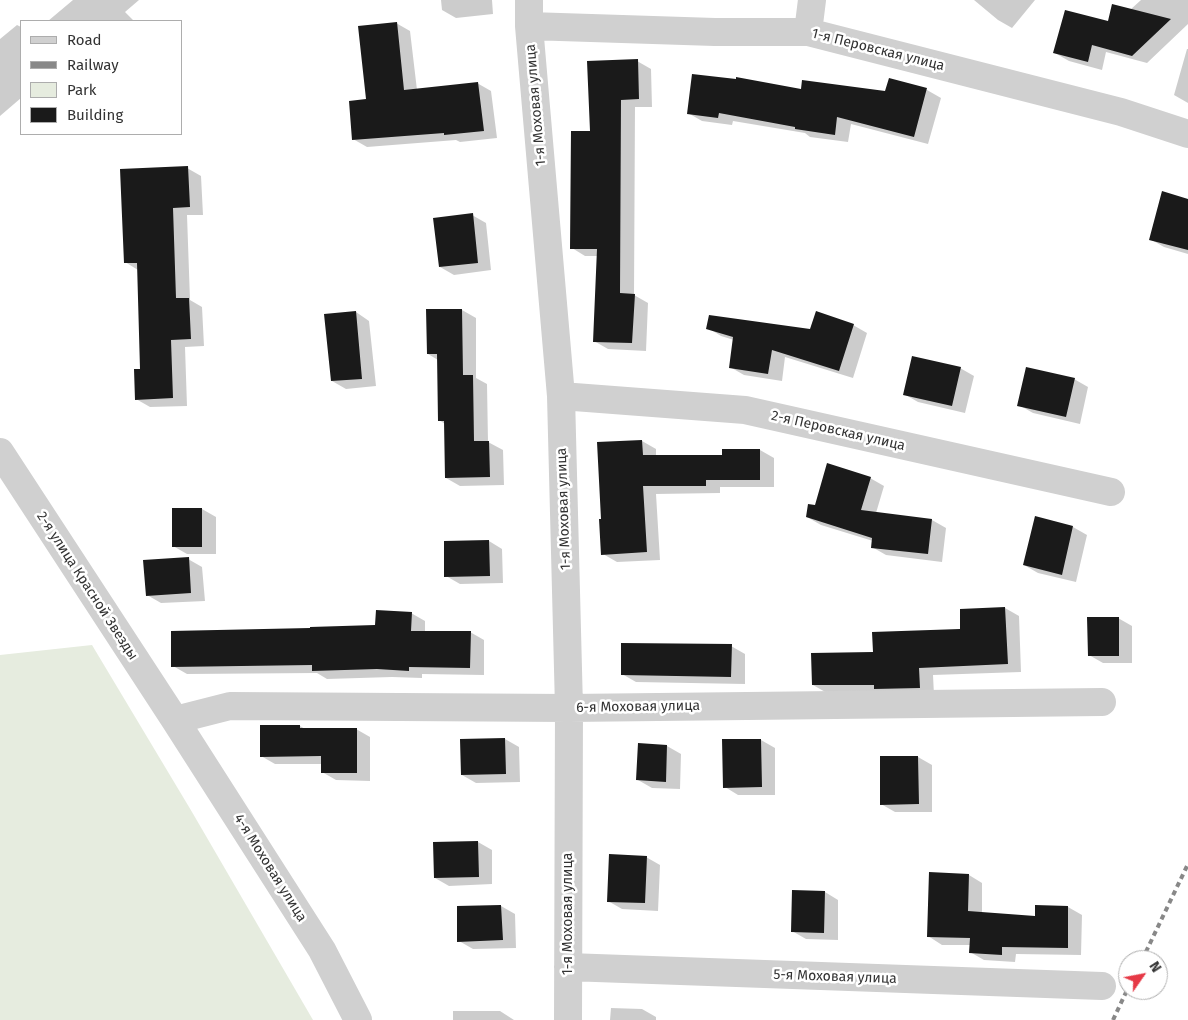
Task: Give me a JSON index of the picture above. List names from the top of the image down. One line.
{"streets":{"street":["1-я Перовская улица","1-я Моховая улица","2-я Перовская улица","2-я улица Красной Звезды","6-я Моховая улица","4-я Моховая улица","5-я Моховая улица"]},"crossings":[["1-я Перовская улица","1-я Моховая улица"],["1-я Моховая улица","2-я Перовская улица"],["1-я Моховая улица","6-я Моховая улица"],["1-я Моховая улица","5-я Моховая улица"],["2-я улица Красной Звезды","6-я Моховая улица"],["2-я улица Красной Звезды","4-я Моховая улица"],["6-я Моховая улица","4-я Моховая улица"]],"legend":["Road","Railway","Park","Building"],"north":"top right"}
